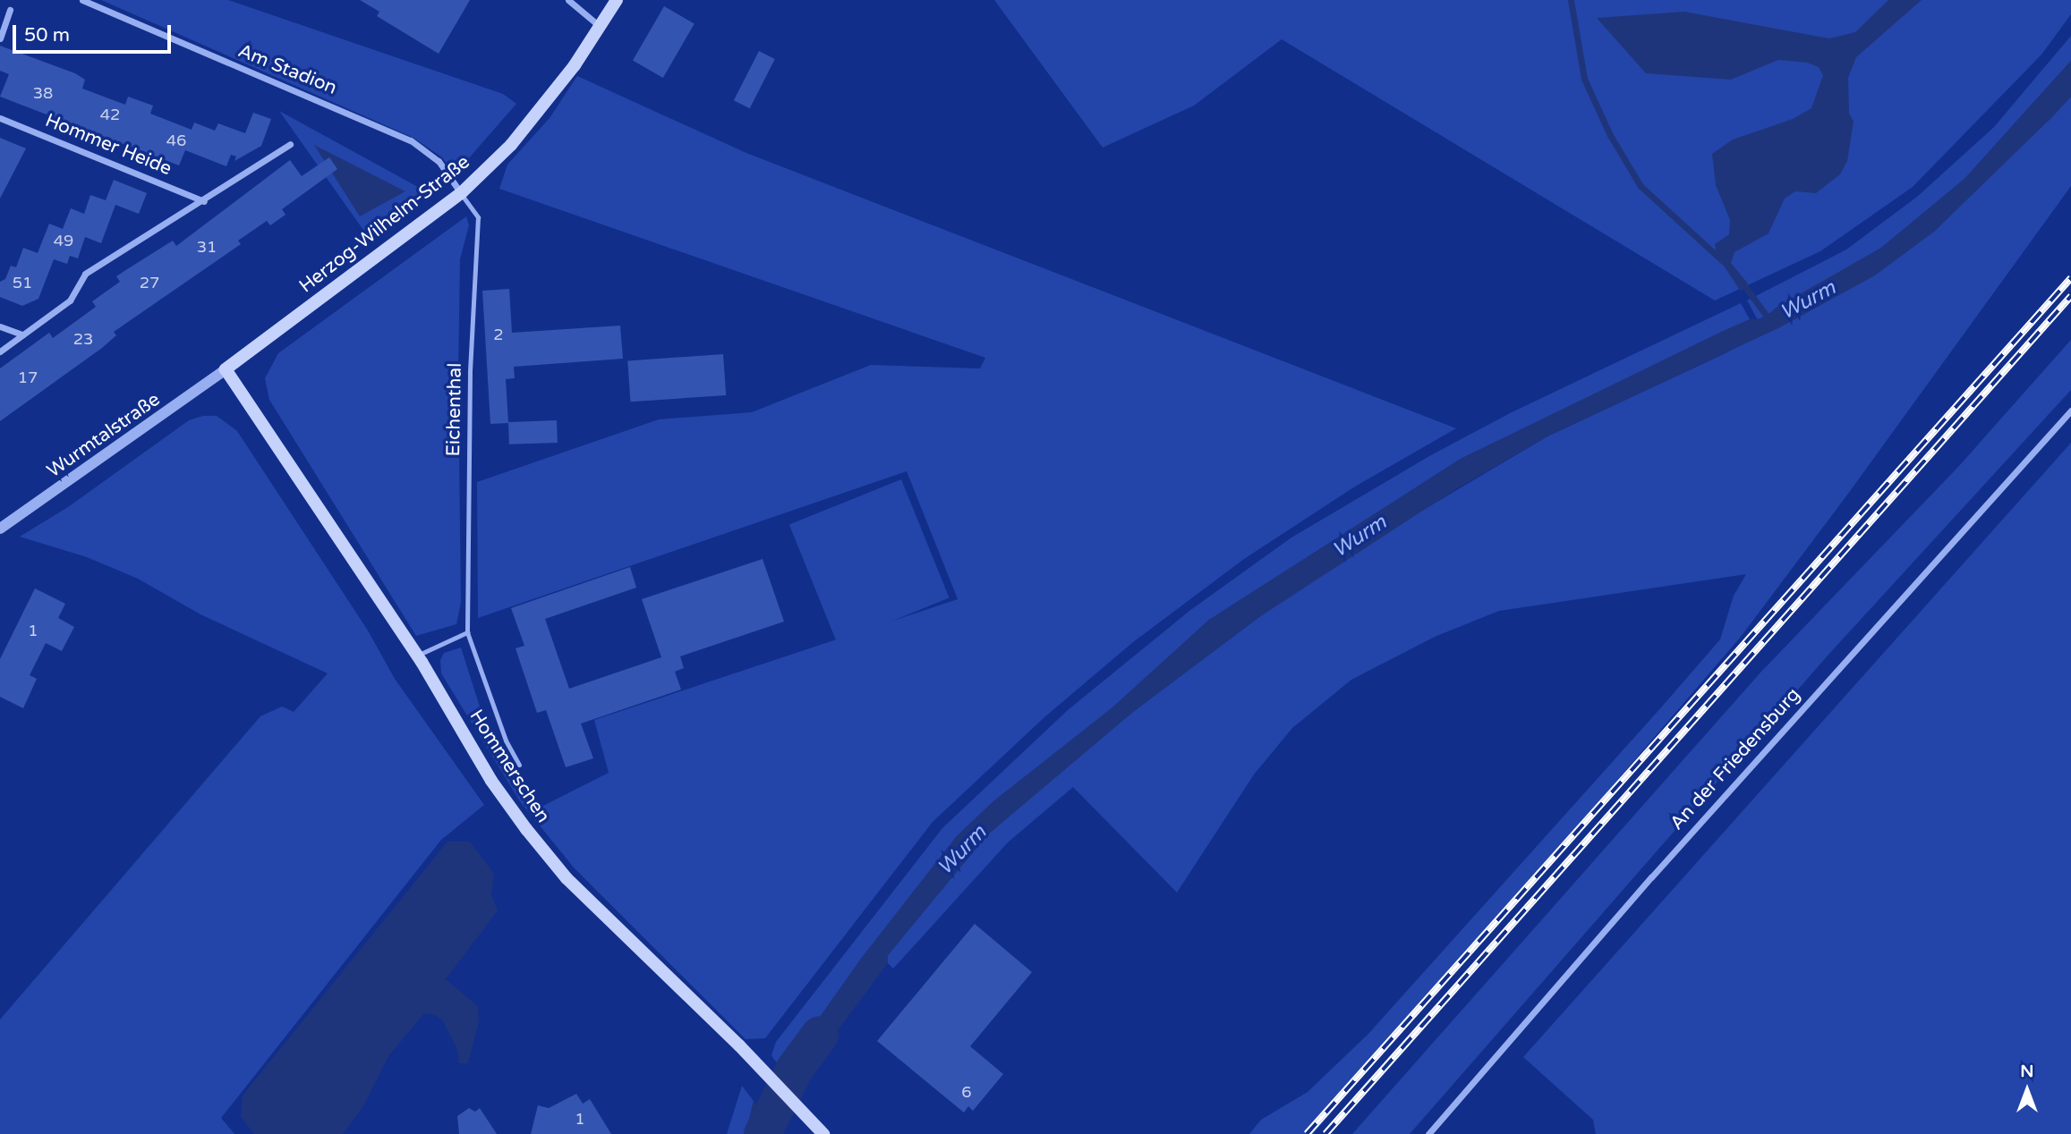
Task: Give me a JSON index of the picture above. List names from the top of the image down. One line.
{"streets":{"main road":["Herzog-Wilhelm-Straße","Hommerschen"],"street":["Am Stadion","Hommer Heide","Wurmtalstraße","An der Friedensburg"],"lane":["Eichenthal"]},"crossings":[["Am Stadion","Herzog-Wilhelm-Straße"],["Am Stadion","Eichenthal"],["Herzog-Wilhelm-Straße","Eichenthal"],["Herzog-Wilhelm-Straße","Wurmtalstraße"],["Herzog-Wilhelm-Straße","Hommerschen"],["Wurmtalstraße","Hommerschen"]],"water":["Wurm"],"house_numbers":["38","42","46","49","31","51","27","2","23","17","1","6","1"],"scale_bar":"50 m","north":"top"}
